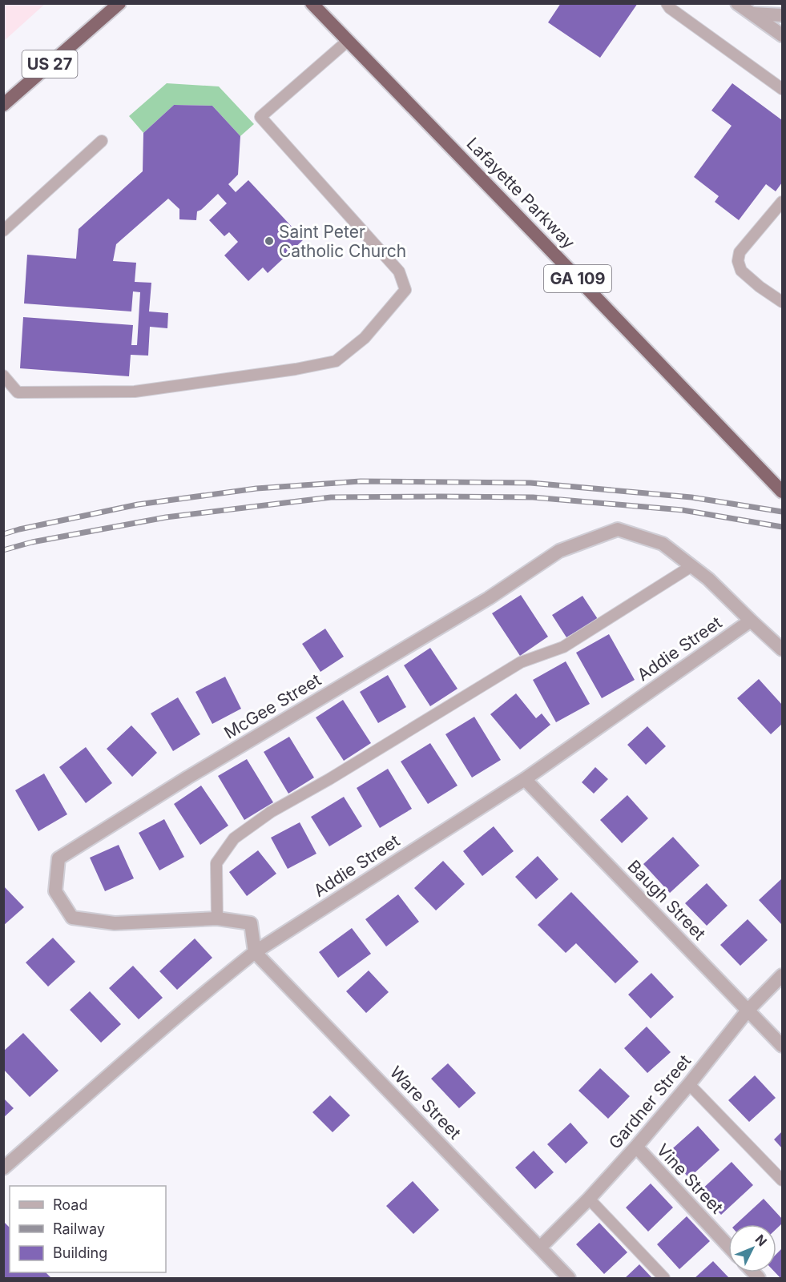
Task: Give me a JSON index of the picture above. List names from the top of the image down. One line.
{"streets":{"highway":["US 27","Lafayette Parkway","GA 109"],"street":["Addie Street","McGee Street","Baugh Street","Gardner Street","Ware Street","Vine Street"]},"crossings":[["Addie Street","McGee Street"],["Addie Street","Baugh Street"],["Addie Street","Ware Street"],["McGee Street","Ware Street"],["Baugh Street","Gardner Street"],["Gardner Street","Ware Street"],["Gardner Street","Vine Street"]],"places":["Saint Peter Catholic Church"],"legend":["Road","Railway","Building"],"north":"top right"}
